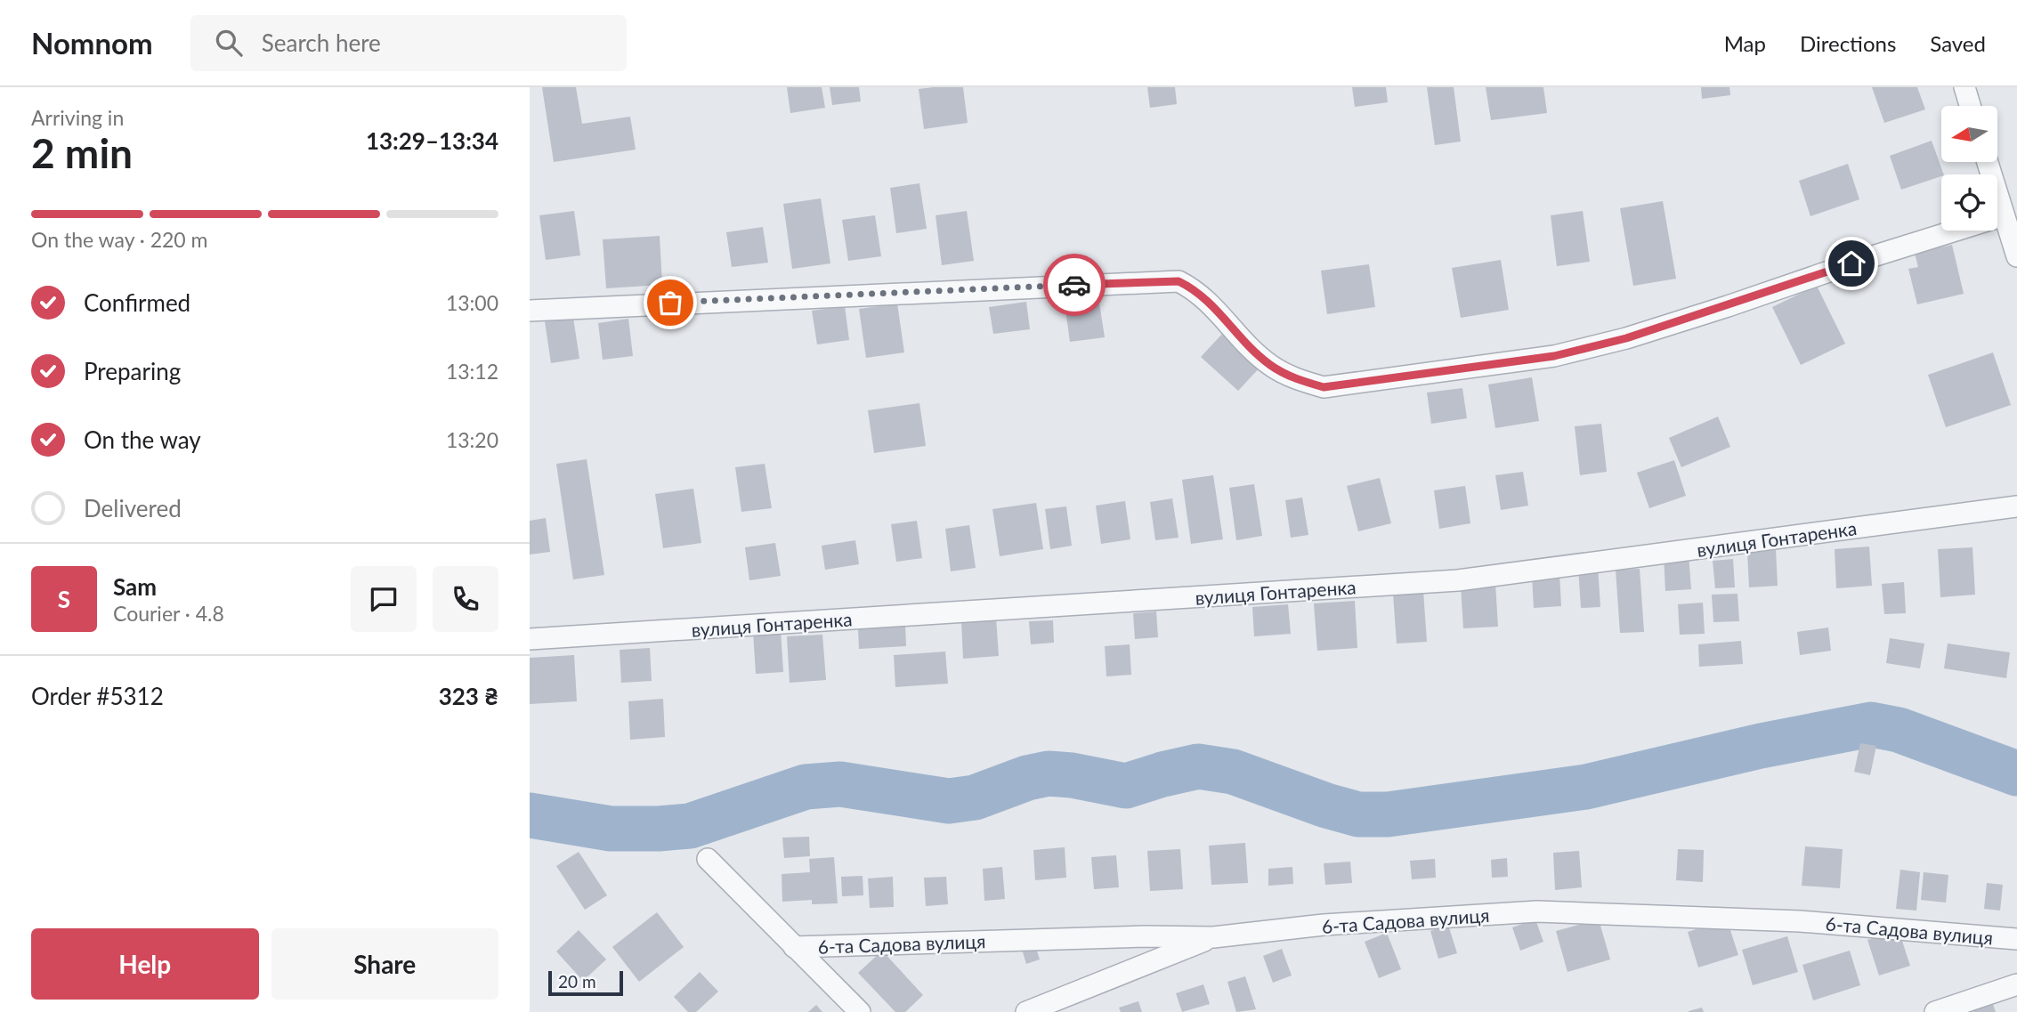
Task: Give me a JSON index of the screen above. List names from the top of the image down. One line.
{"streets":{"street":["вулиця Гонтаренка","6-та Садова вулиця"]},"scale_bar":"20 m","north":"left","page":{"header":"Nomnom","search":"Search here","nav":["Map","Directions","Saved"],"heading":["2 min","Arriving in","13:29–13:34"],"panel":["Sam","Courier · 4.8","Order #5312","323 ₴"],"bar":"On the way · 220 m","list":[["Confirmed","13:00"],["Preparing","13:12"],["On the way","13:20"],"Delivered"],"round":"S","buttons":["Help","Share"],"scale":"20 m"}}
